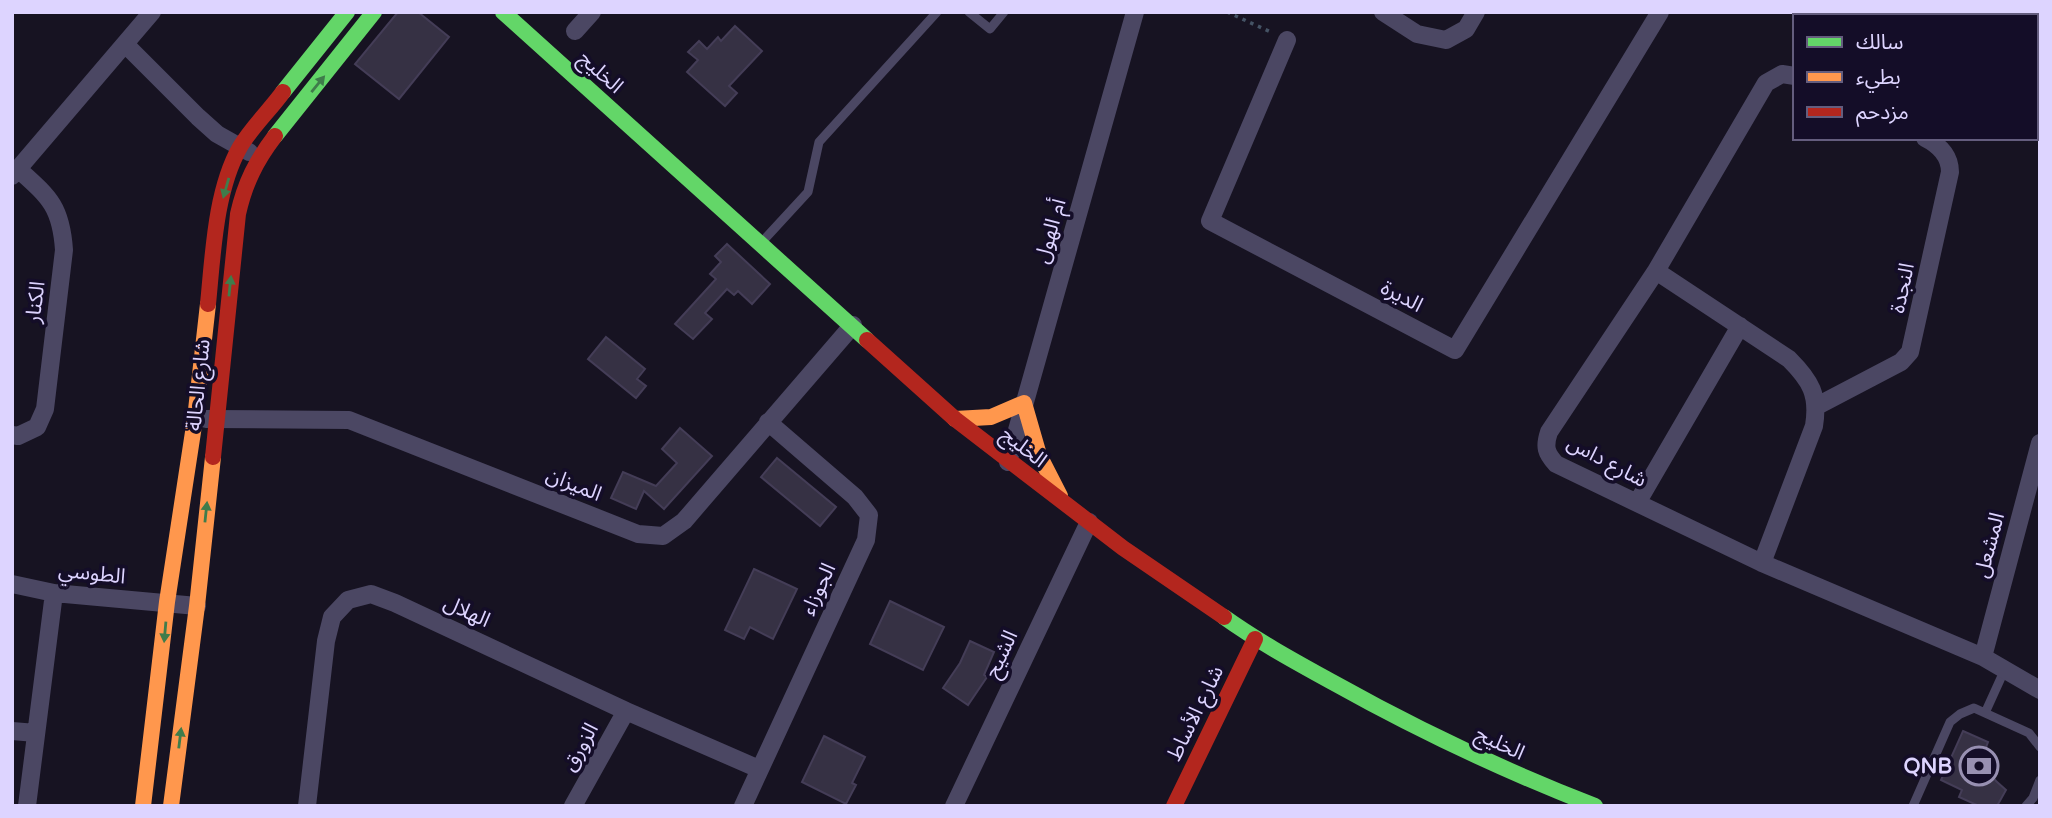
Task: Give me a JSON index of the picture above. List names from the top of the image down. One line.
{"streets":{"street":["الخليج","أم الهول","النجدة","الديرة","الكنار","شارع الحالة","شارع داس","الميزان","المشعل","الطوسي","الجوزاء","الهلال","الشيح","شارع الأساط","الزورق"]},"crossings":[["الخليج","أم الهول"],["الخليج","الميزان"],["الخليج","الشيح"],["الخليج","شارع الأساط"],["شارع الحالة","الميزان"],["شارع الحالة","الطوسي"],["شارع داس","المشعل"],["الميزان","الجوزاء"],["الجوزاء","الهلال"],["الهلال","الزورق"]],"places":{"bank":["QNB"]},"legend":["سالك","بطيء","مزدحم"]}
